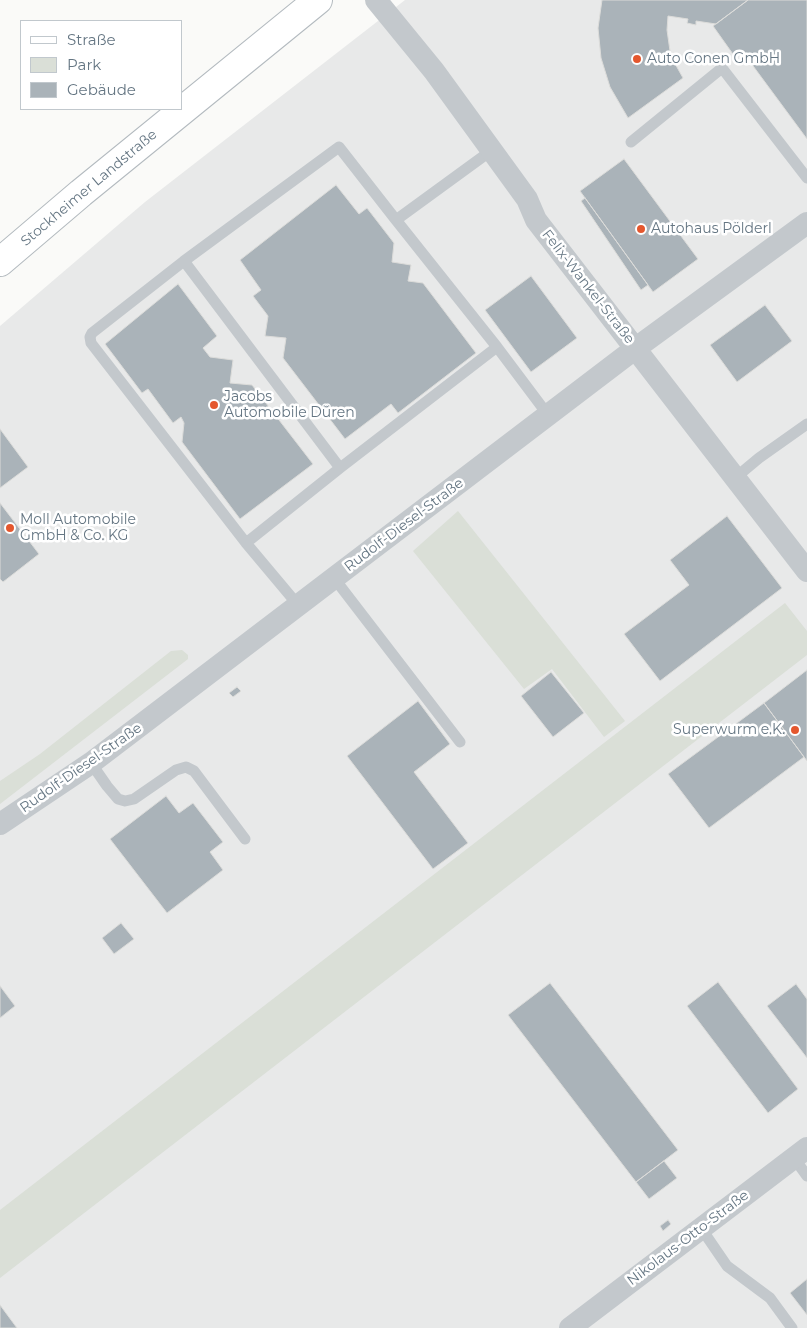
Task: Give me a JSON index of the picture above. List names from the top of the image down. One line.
{"streets":{"street":["Stockheimer Landstraße","Felix-Wankel-Straße","Rudolf-Diesel-Straße","Nikolaus-Otto-Straße"]},"crossings":[["Felix-Wankel-Straße","Rudolf-Diesel-Straße"]],"places":["Auto Conen GmbH","Autohaus Pölderl","Jacobs Automobile Düren","Moll Automobile GmbH & Co. KG","Superwurm e.K."],"legend":["Straße","Park","Gebäude"]}
